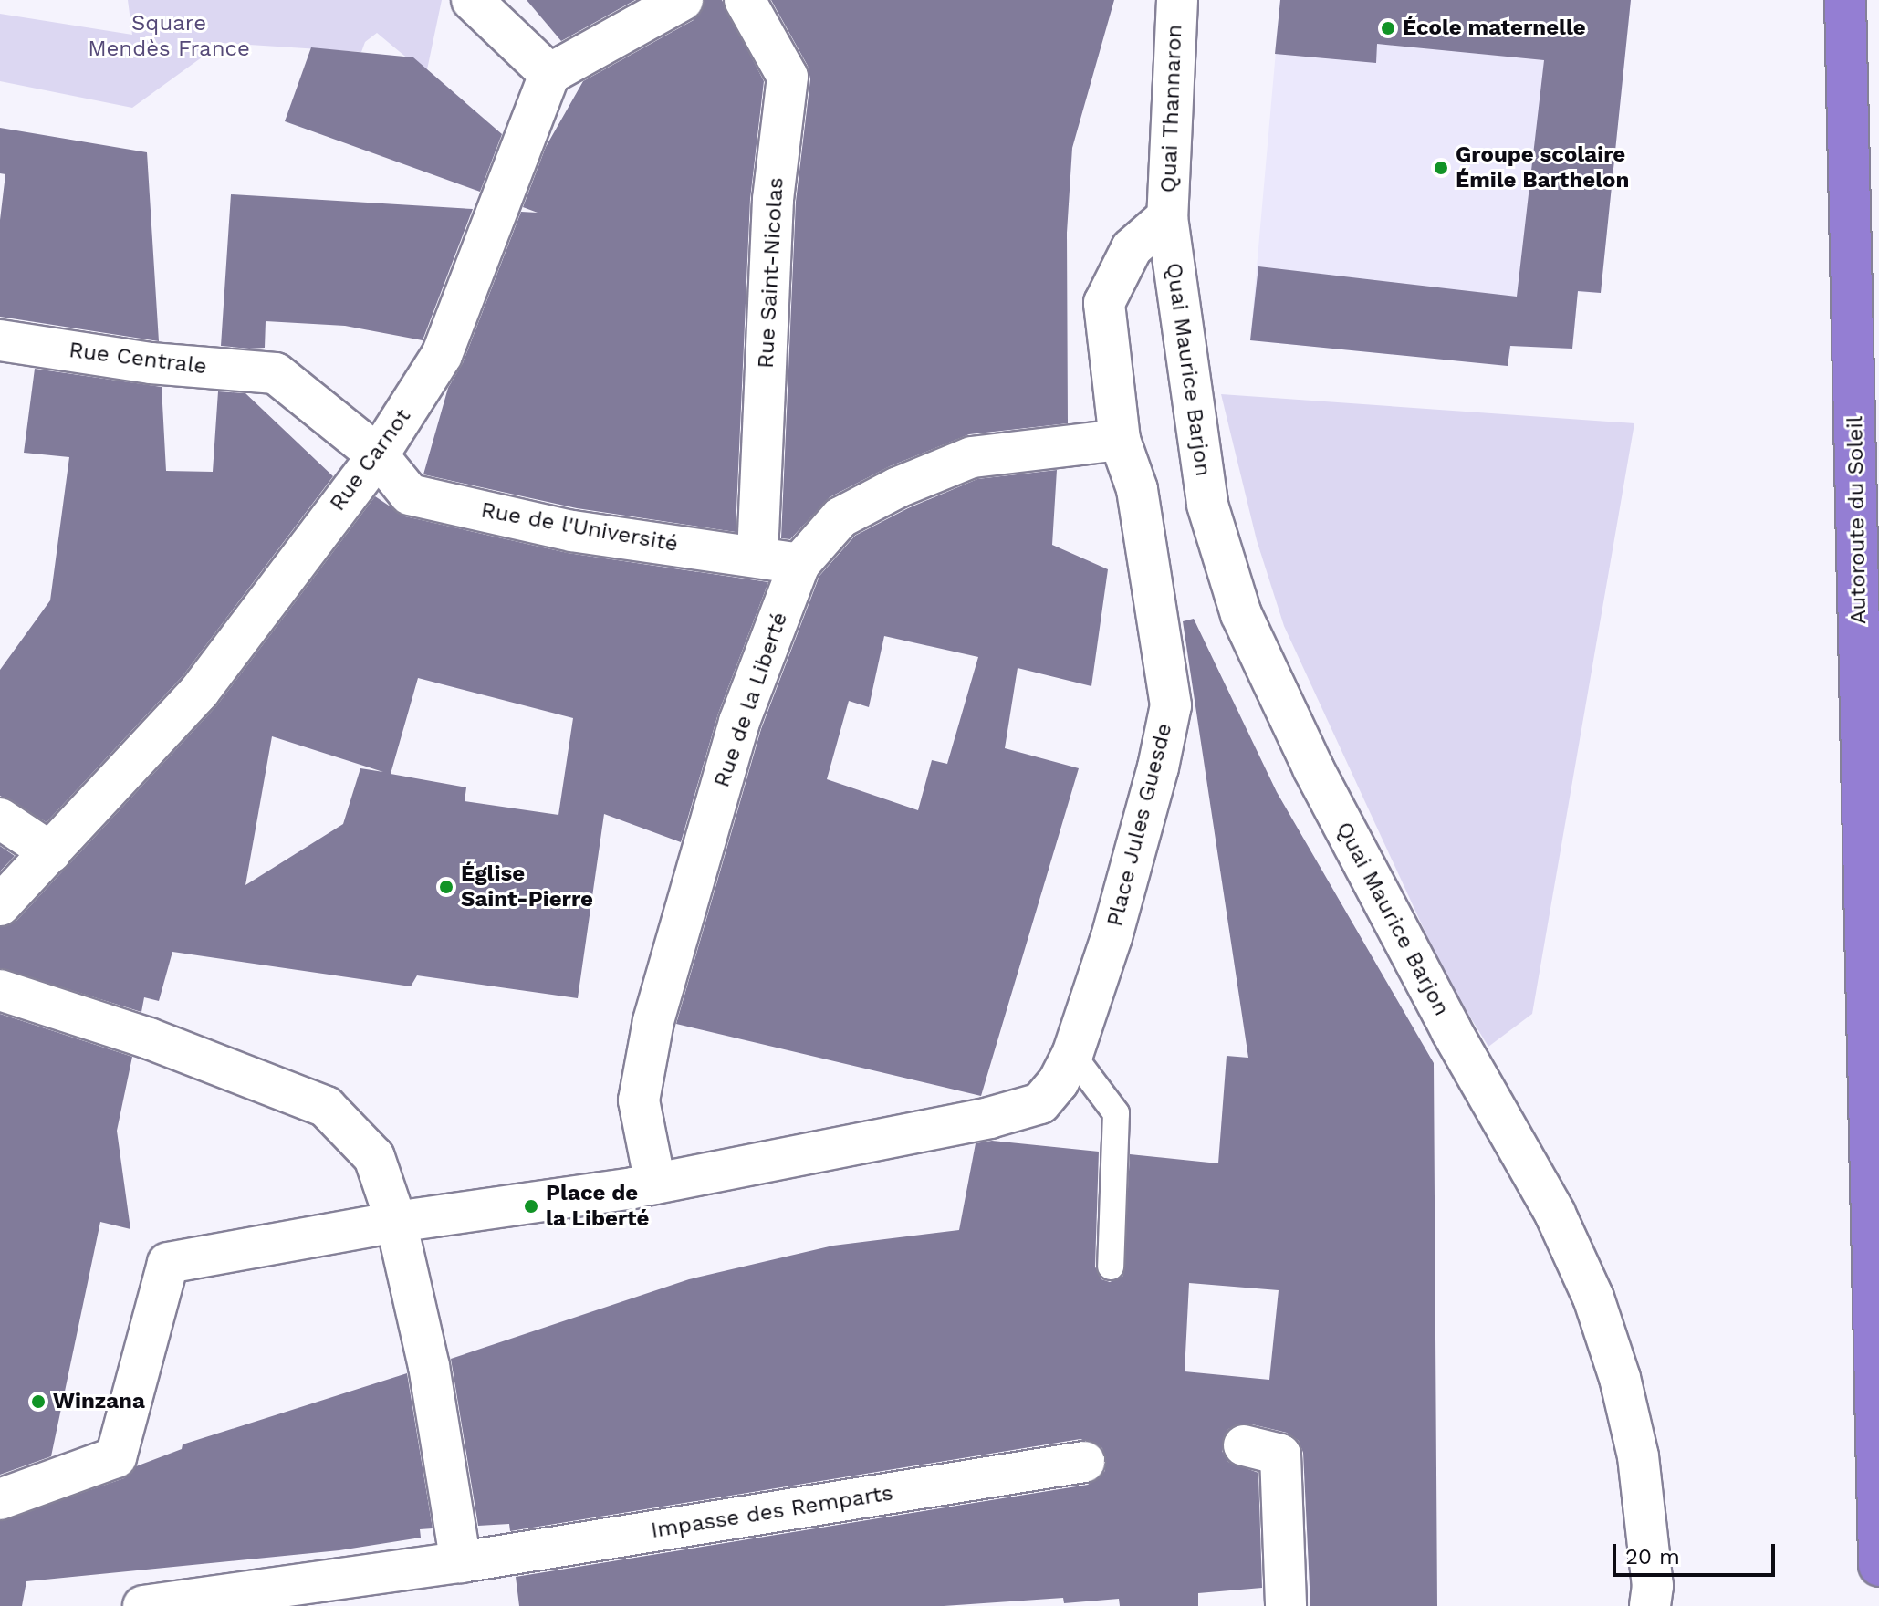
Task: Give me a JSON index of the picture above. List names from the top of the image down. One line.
{"streets":{"highway":["Autoroute du Soleil"],"street":["Quai Thannaron","Rue Saint-Nicolas","Rue Centrale","Quai Maurice Barjon","Rue Carnot","Rue de l'Université","Rue de la Liberté","Place Jules Guesde","Impasse des Remparts"]},"crossings":[["Quai Thannaron","Quai Maurice Barjon"],["Quai Thannaron","Place Jules Guesde"],["Rue Saint-Nicolas","Rue de l'Université"],["Rue Centrale","Rue de l'Université"],["Quai Maurice Barjon","Place Jules Guesde"],["Rue Carnot","Rue de l'Université"],["Rue de l'Université","Rue de la Liberté"],["Rue de la Liberté","Place Jules Guesde"]],"parks":["Square Mendès France"],"places":["École maternelle","Groupe scolaire Émile Barthelon","Église Saint-Pierre","Place de la Liberté","Winzana"],"scale_bar":"20 m"}
